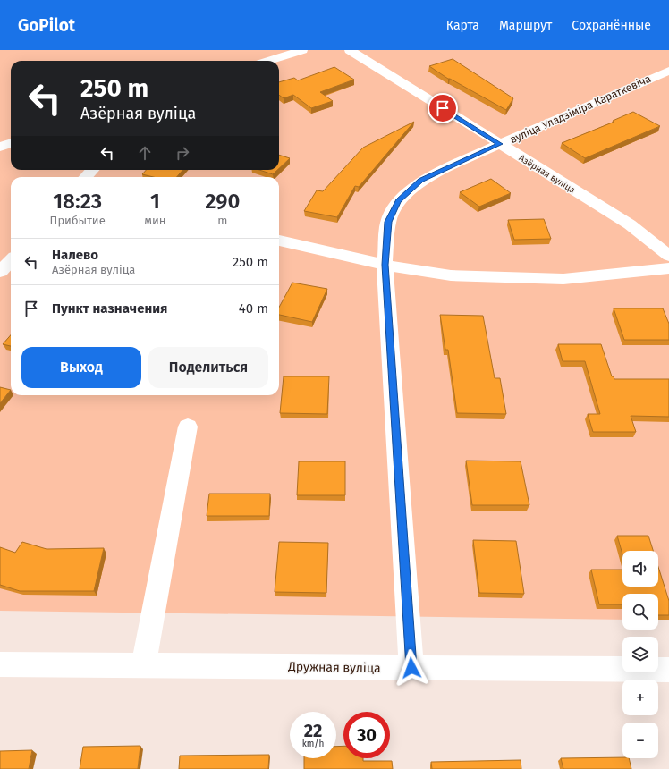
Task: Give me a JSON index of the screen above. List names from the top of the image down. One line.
{"streets":{"street":["вуліца Уладзіміра Караткевіча","Азёрная вуліца","Дружная вуліца"]},"crossings":[["вуліца Уладзіміра Караткевіча","Азёрная вуліца"],["вуліца Уладзіміра Караткевіча","Дружная вуліца"]],"page":{"header":"GoPilot","nav":["Карта","Маршрут","Сохранённые"],"turn":["250 m","Азёрная вуліца"],"eta":["18:23","Прибытие","1","мин","290","m"],"list":[{"name":"Налево","note":"Азёрная вуліца","value":"250 m"},{"name":"Пункт назначения","value":"40 m"}],"buttons":["Выход","Поделиться"],"map_buttons":["+","−"],"speed":"22 km/h","limit":"30"}}
